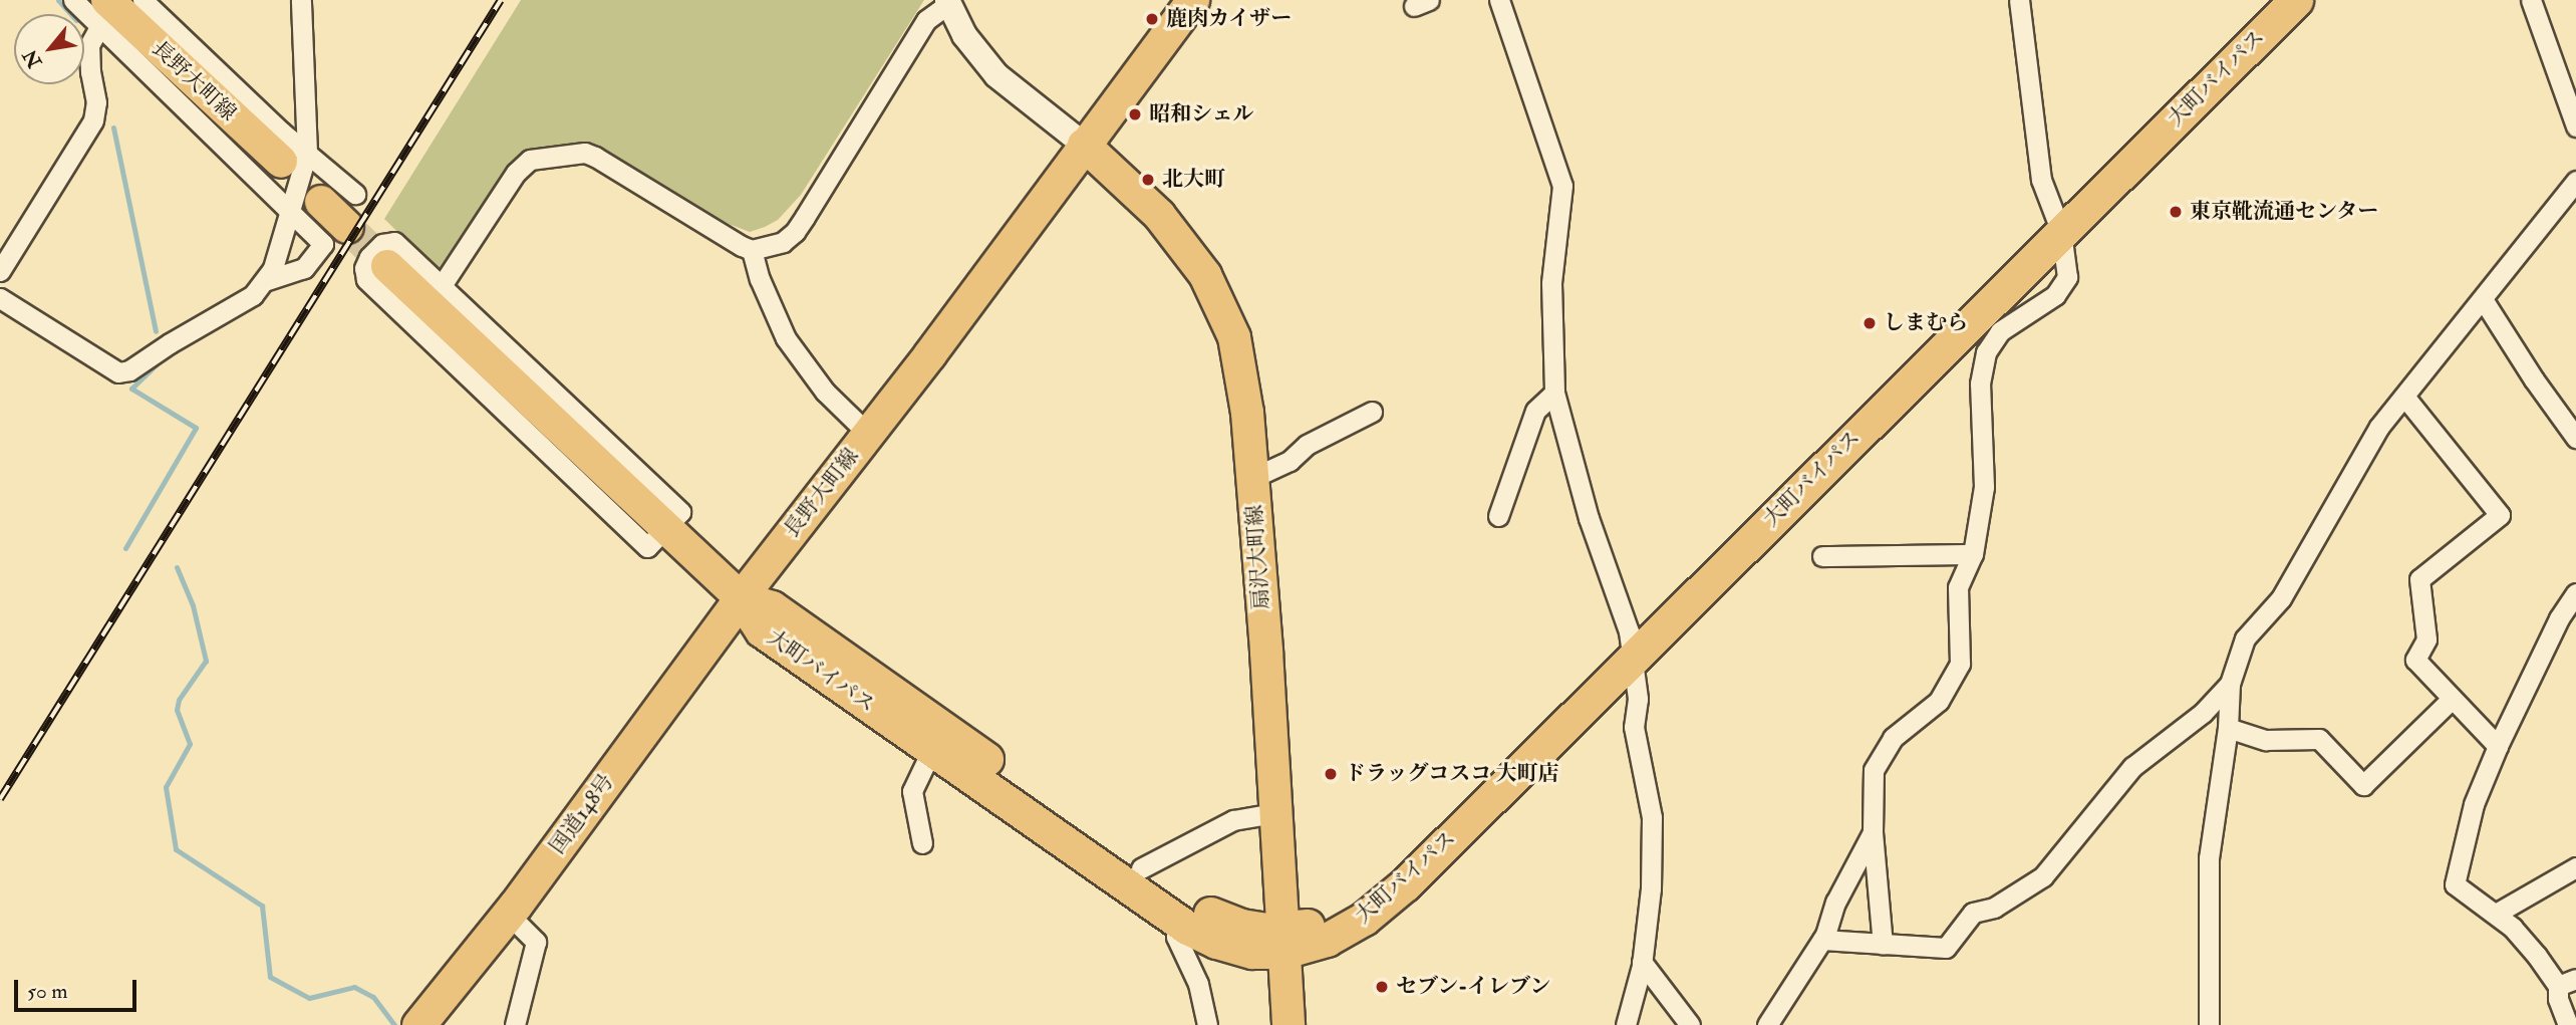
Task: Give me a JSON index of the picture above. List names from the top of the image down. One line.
{"streets":{"highway":["大町バイパス","国道148号"],"main road":["長野大町線","扇沢大町線"]},"crossings":[["大町バイパス","長野大町線"],["大町バイパス","扇沢大町線"],["大町バイパス","国道148号"],["長野大町線","扇沢大町線"],["長野大町線","国道148号"]],"places":["鹿肉カイザー","昭和シェル","北大町","東京靴流通センター","しまむら","ドラッグコスコ 大町店","セブン-イレブン"],"scale_bar":"50 m","north":"bottom left"}
